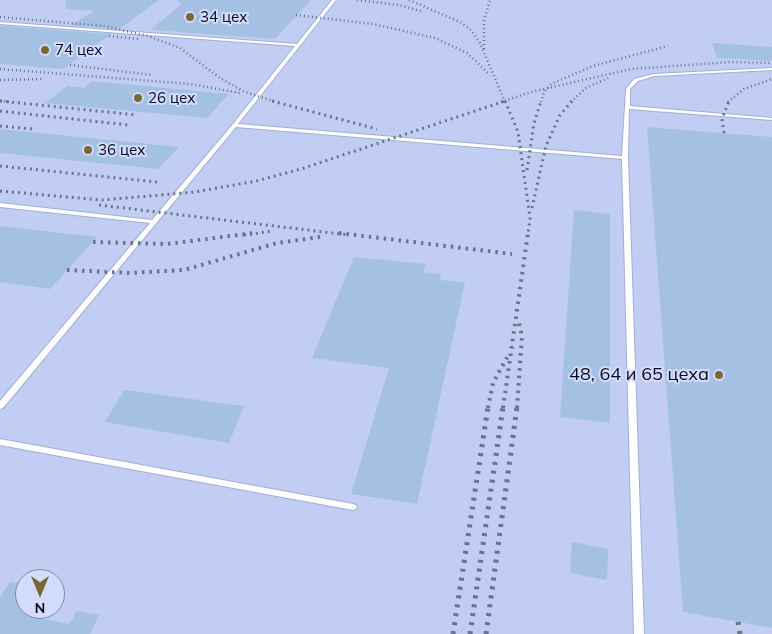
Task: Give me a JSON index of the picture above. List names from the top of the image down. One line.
{"places":["34 цех","74 цех","26 цех","36 цех","48, 64 и 65 цеха"],"north":"bottom"}
